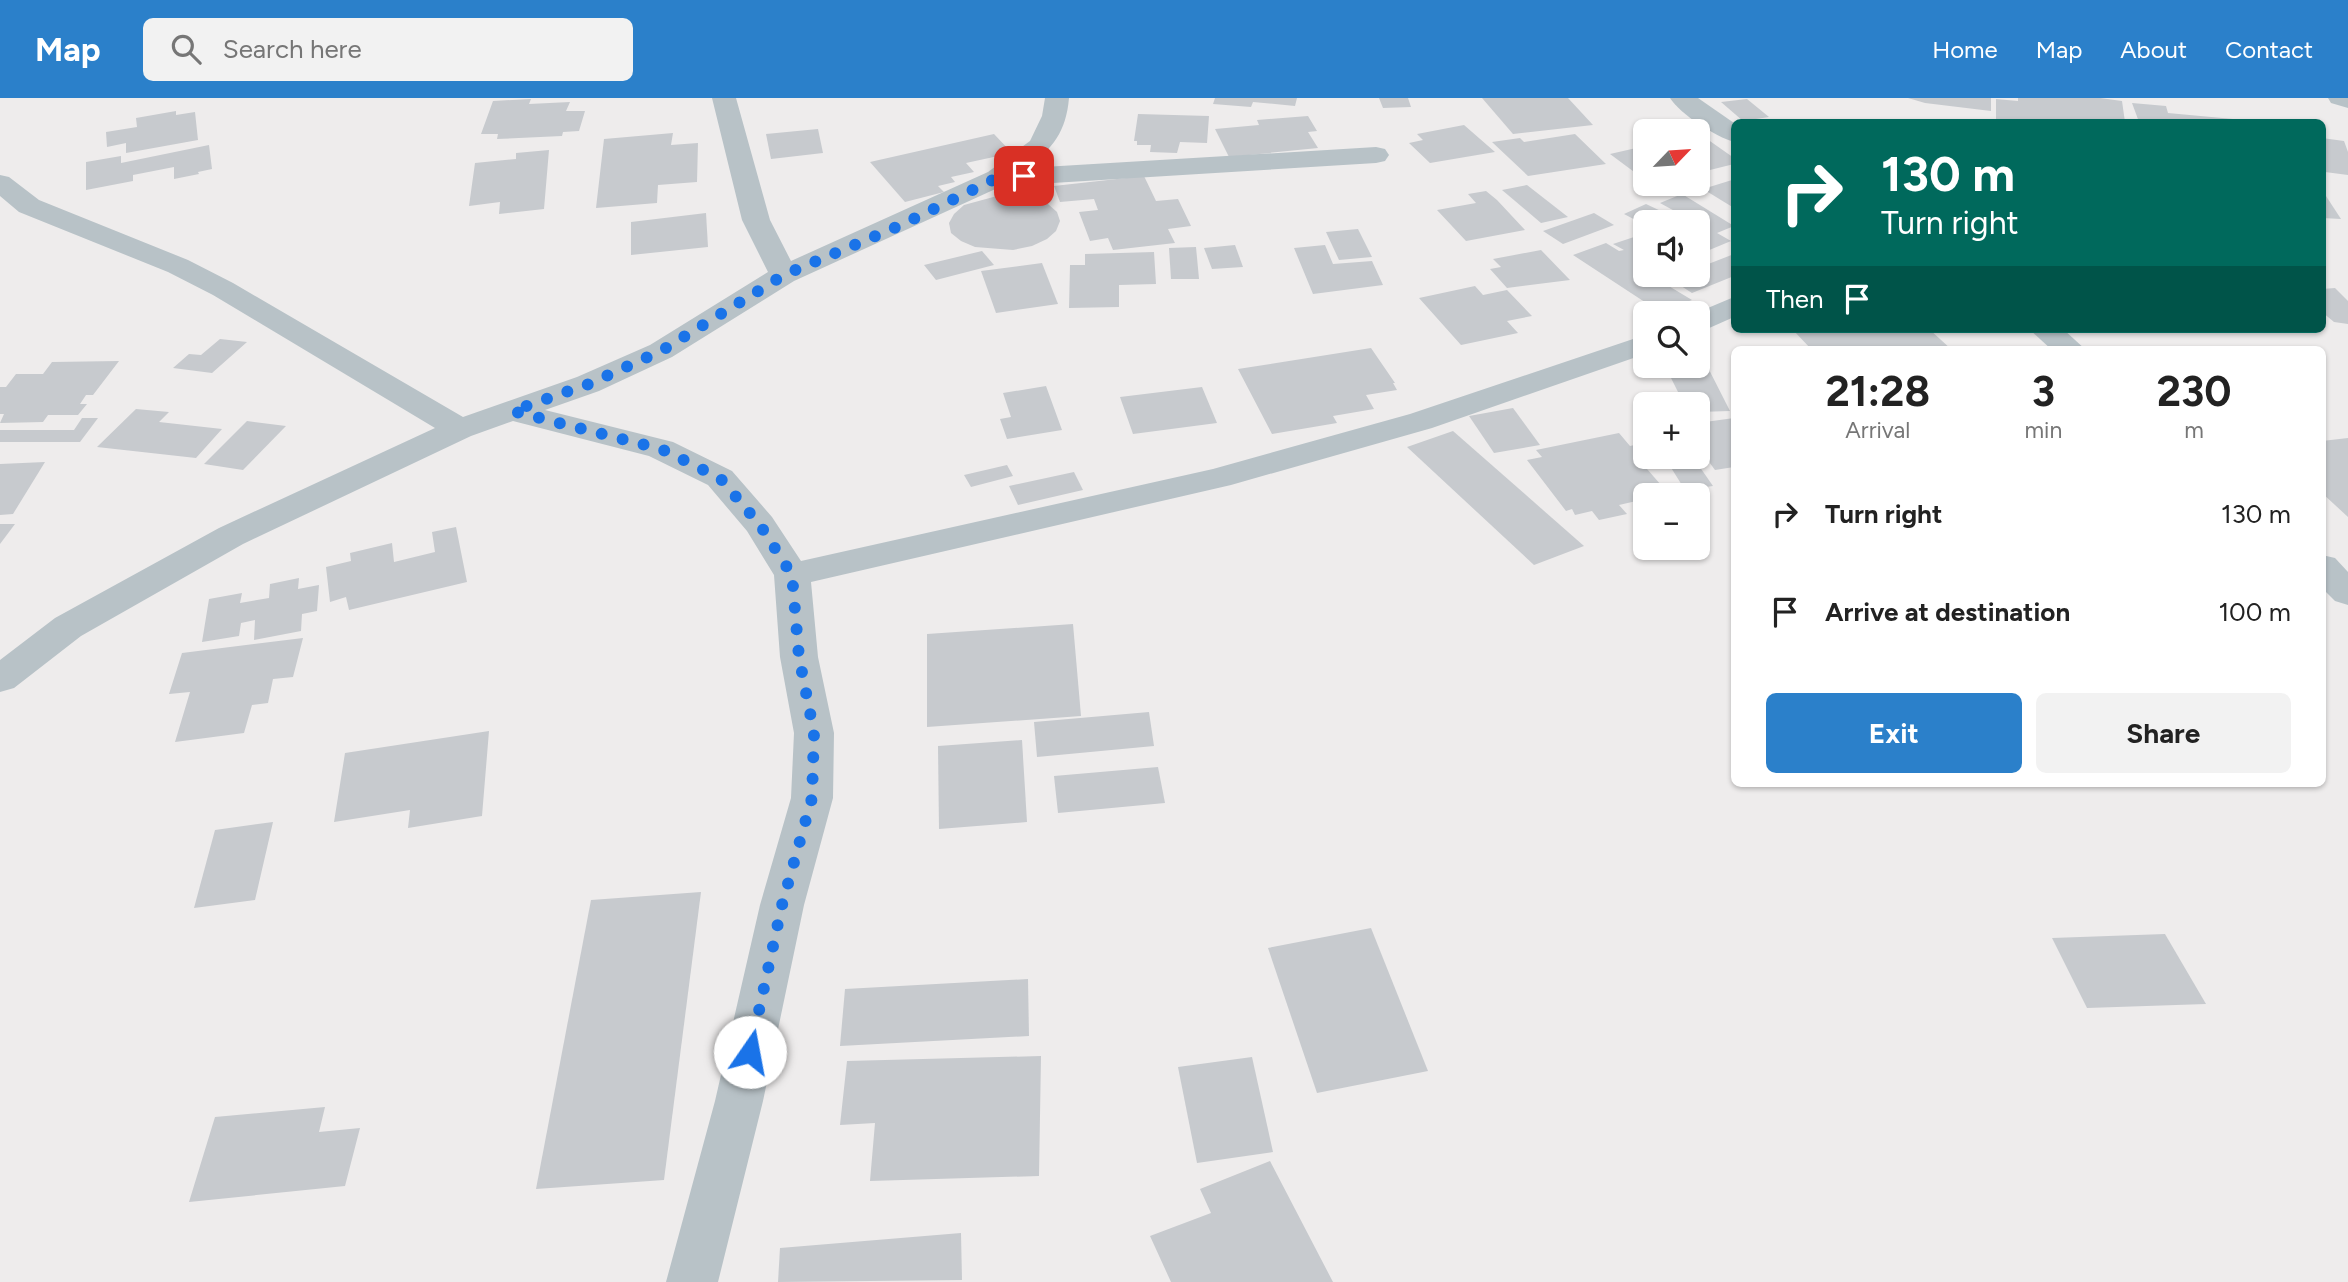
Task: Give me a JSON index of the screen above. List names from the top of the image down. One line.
{"north":"top right","page":{"header":"Map","search":"Search here","nav":["Home","Map","About","Contact"],"map_buttons":["+","−"],"turn":["130 m","Turn right"],"then":"Then","eta":["21:28","Arrival","3","min","230","m"],"list":[{"name":"Turn right","value":"130 m"},{"name":"Arrive at destination","value":"100 m"}],"buttons":["Exit","Share"]}}
